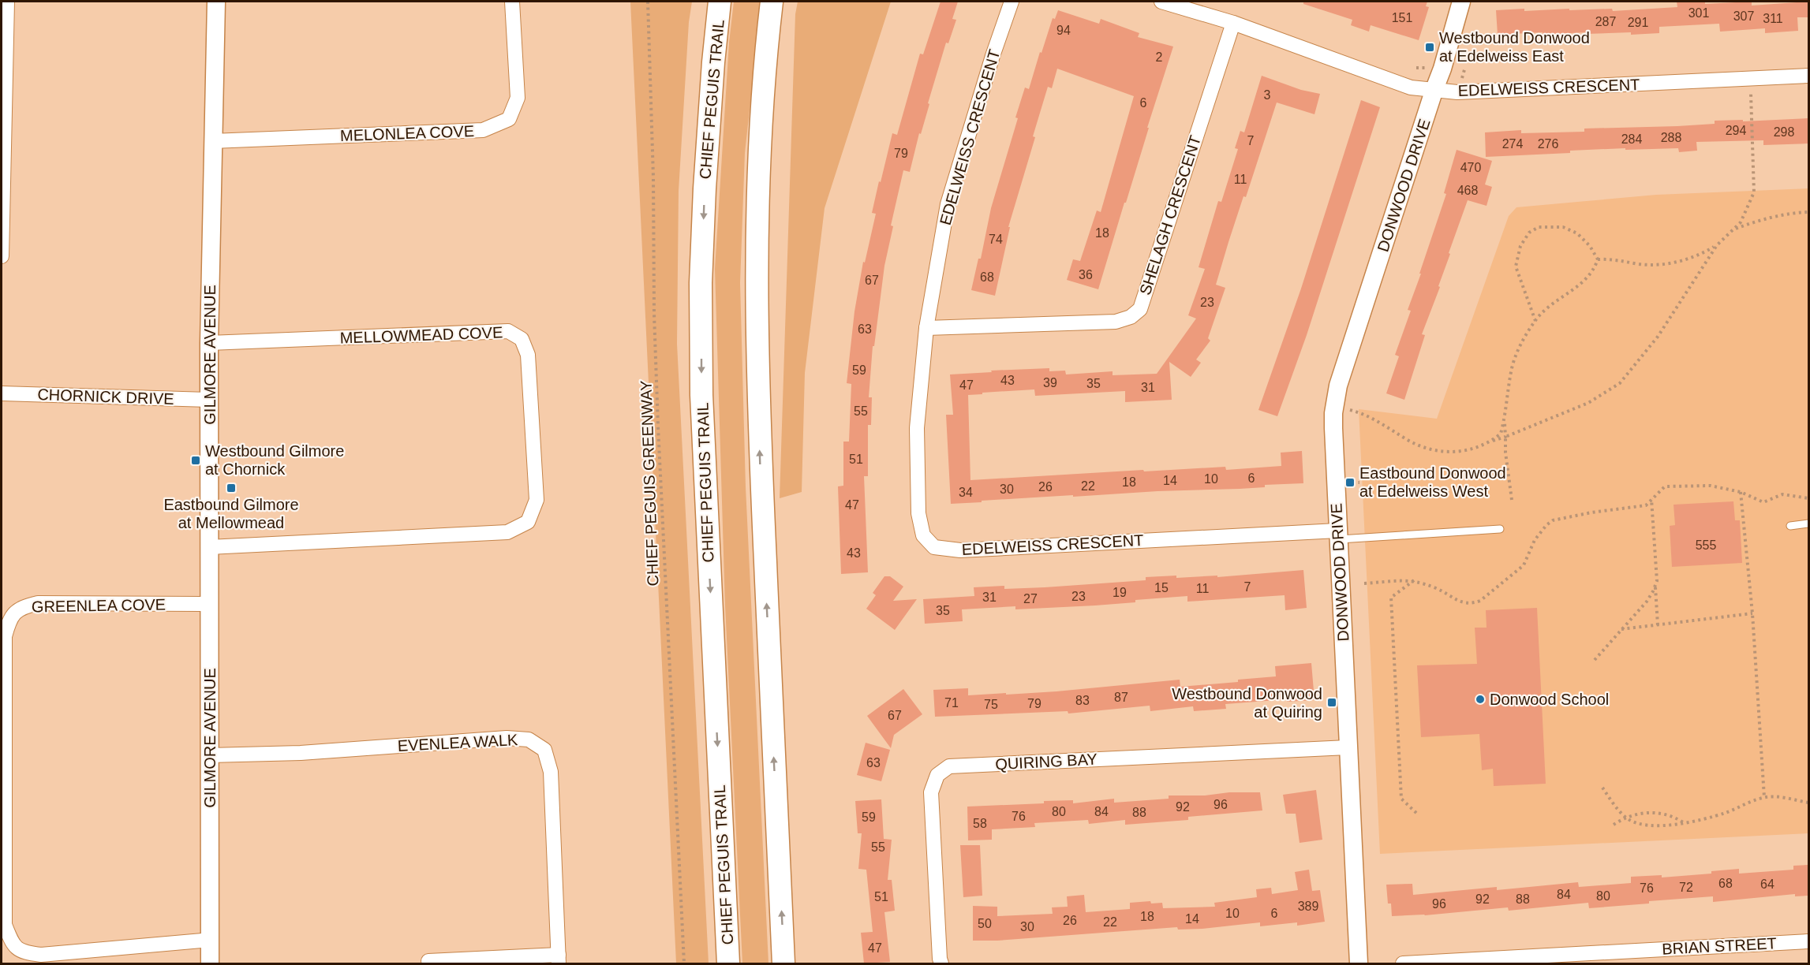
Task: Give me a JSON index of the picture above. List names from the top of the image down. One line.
{"streets":{"main road":["CHIEF PEGUIS TRAIL"],"street":["EDELWEISS CRESCENT","MELONLEA COVE","DONWOOD DRIVE","SHELAGH CRESCENT","MELLOWMEAD COVE","GILMORE AVENUE","CHORNICK DRIVE","GREENLEA COVE","EVENLEA WALK","QUIRING BAY","BRIAN STREET"],"path":["CHIEF PEGUIS GREENWAY"]},"crossings":[["EDELWEISS CRESCENT","DONWOOD DRIVE"],["EDELWEISS CRESCENT","SHELAGH CRESCENT"],["MELONLEA COVE","GILMORE AVENUE"],["DONWOOD DRIVE","QUIRING BAY"],["MELLOWMEAD COVE","GILMORE AVENUE"],["GILMORE AVENUE","CHORNICK DRIVE"],["GILMORE AVENUE","GREENLEA COVE"],["GILMORE AVENUE","EVENLEA WALK"]],"places":{"transit":["Westbound Donwood at Edelweiss East","Westbound Gilmore at Chornick","Eastbound Donwood at Edelweiss West","Eastbound Gilmore at Mellowmead","Westbound Donwood at Quiring"],"other":["Donwood School"]},"house_numbers":["301","307","151","311","287","291","94","2","3","6","294","298","288","284","7","274","276","79","470","11","468","18","74","36","68","67","23","63","59","43","39","35","47","31","55","51","6","10","14","18","22","26","30","34","47","555","43","7","15","11","19","23","31","27","35","87","83","71","79","75","67","63","96","92","80","84","88","76","59","58","55","68","64","72","76","84","80","51","92","88","96","389","10","6","18","14","26","22","50","30","47"]}
